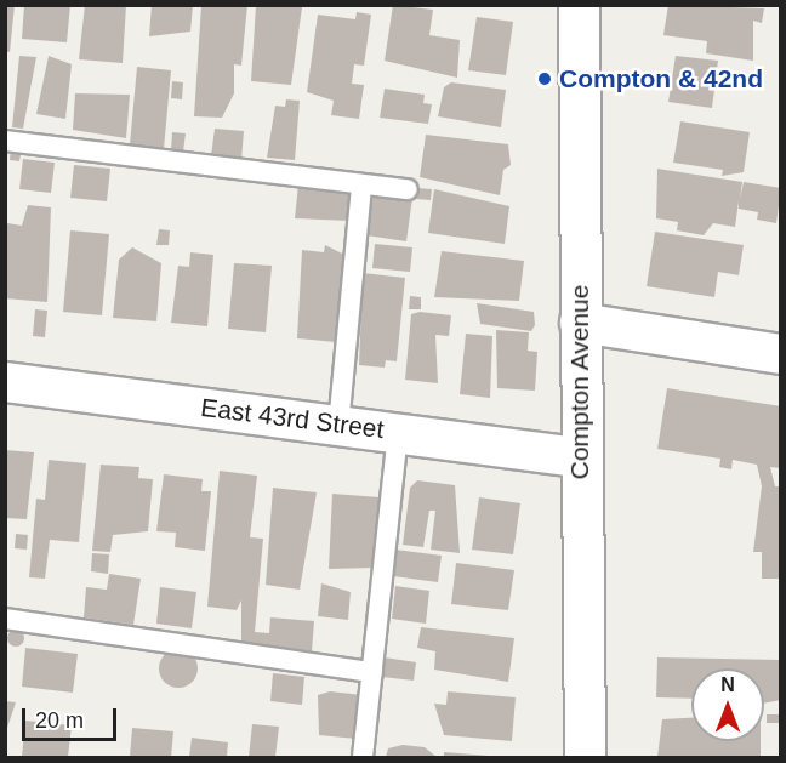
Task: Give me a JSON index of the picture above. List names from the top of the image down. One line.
{"streets":{"street":["Compton Avenue","East 43rd Street"]},"crossings":[["Compton Avenue","East 43rd Street"]],"places":["Compton & 42nd"],"scale_bar":"20 m","north":"top"}
